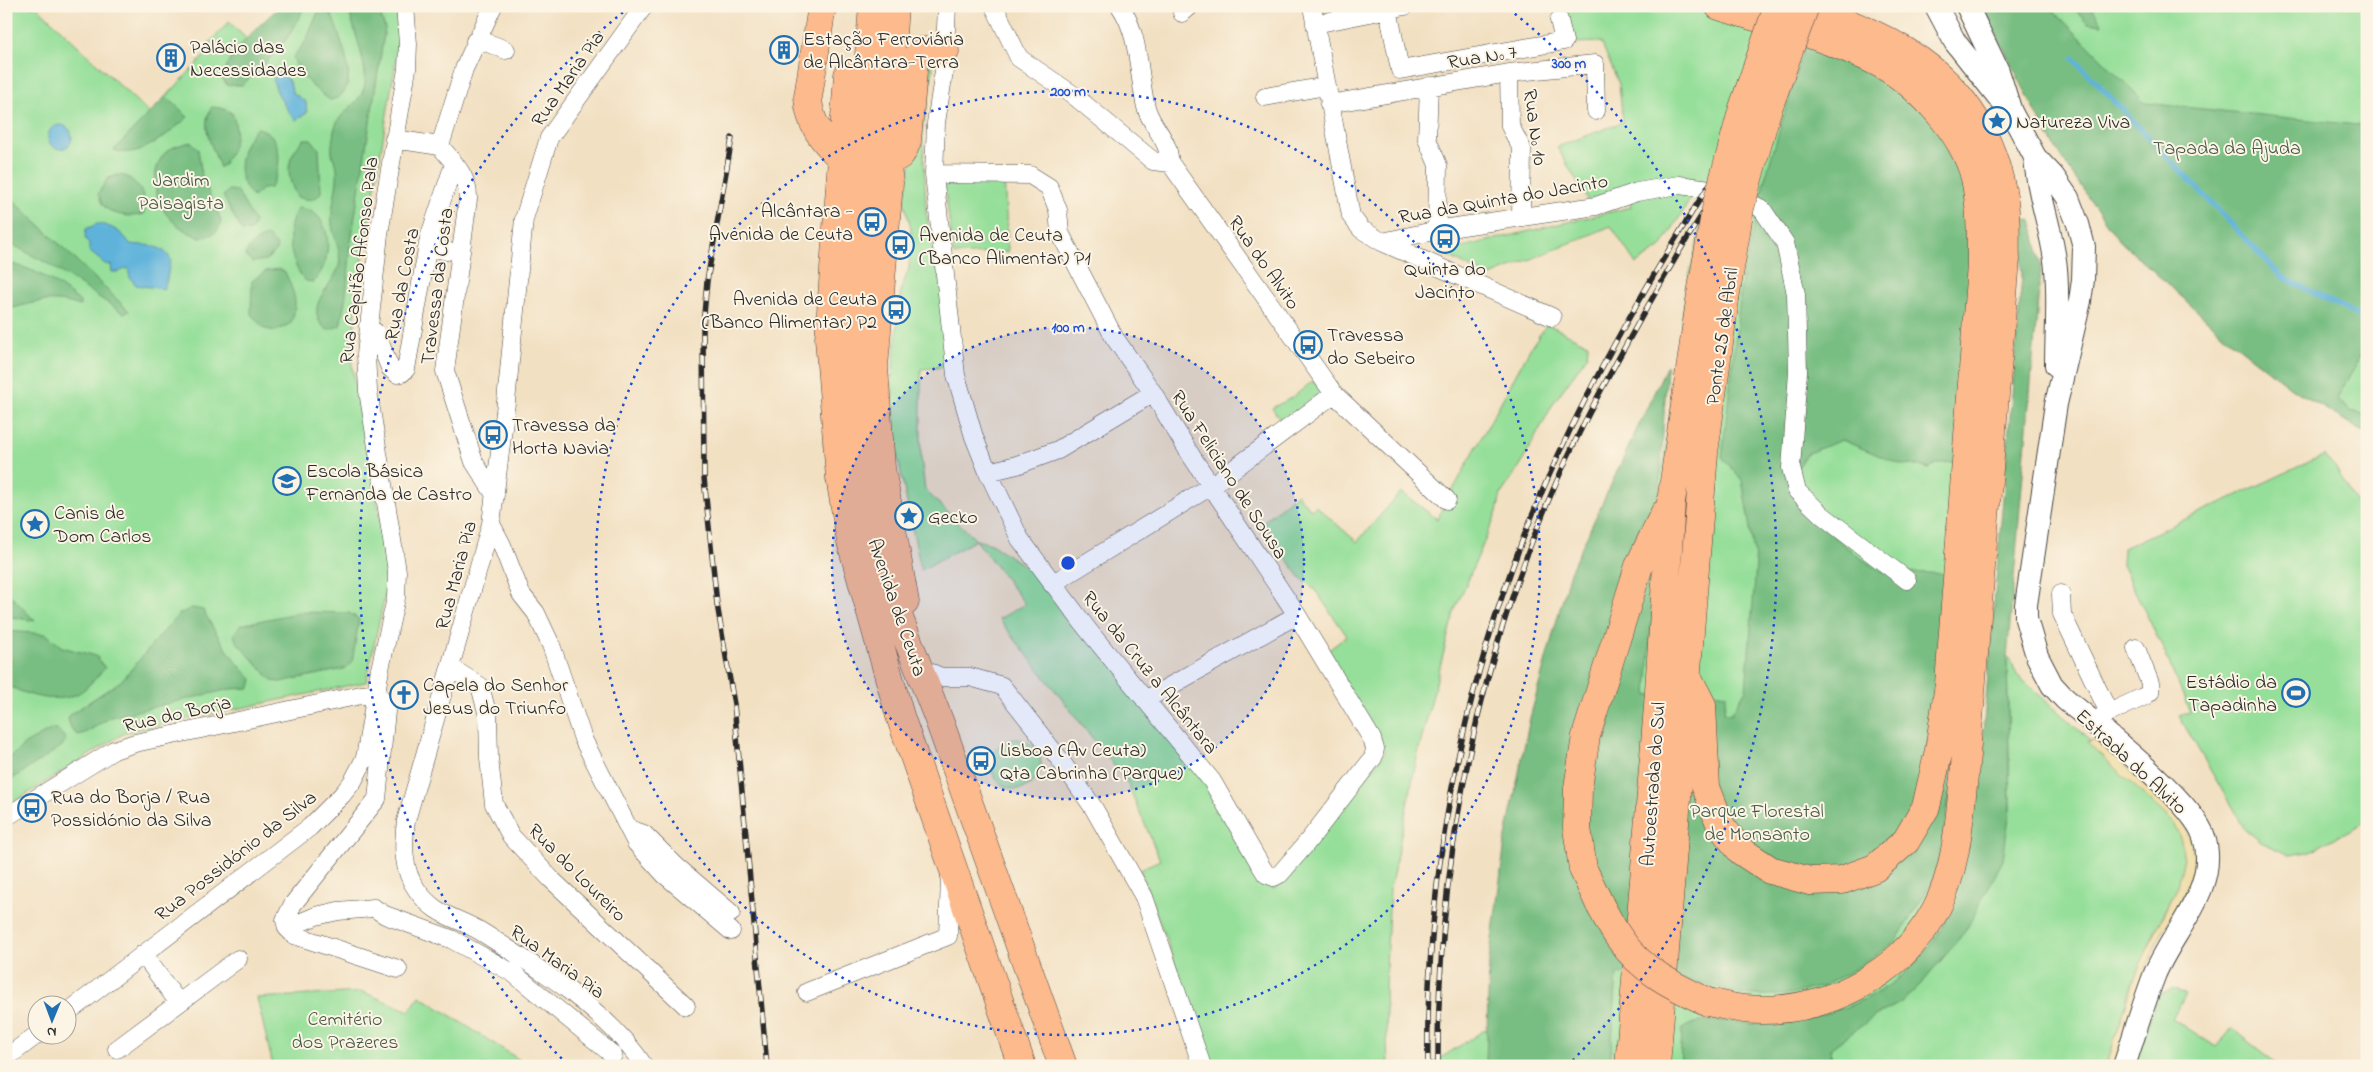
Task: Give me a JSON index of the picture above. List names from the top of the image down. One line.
{"streets":{"highway":["Ponte 25 de Abril","Avenida de Ceuta","Autoestrada do Sul"],"street":["Rua Nº 7","Rua Maria Pia","Rua Nº 10","Rua da Quinta do Jacinto","Rua Capitão Afonso Pala","Rua do Alvito","Rua da Costa","Travessa da Costa","Rua Feliciano de Sousa","Rua da Cruz a Alcântara","Rua do Borja","Estrada do Alvito","Rua Possidónio da Silva","Rua do Loureiro"]},"crossings":[["Rua Nº 7","Rua Nº 10"],["Rua Nº 7","Rua da Quinta do Jacinto"],["Rua Maria Pia","Travessa da Costa"],["Rua Maria Pia","Rua do Loureiro"],["Rua Nº 10","Rua da Quinta do Jacinto"],["Rua Capitão Afonso Pala","Rua da Costa"],["Rua Capitão Afonso Pala","Rua do Borja"],["Rua Capitão Afonso Pala","Rua Possidónio da Silva"],["Rua da Costa","Travessa da Costa"],["Ponte 25 de Abril","Autoestrada do Sul"],["Rua Feliciano de Sousa","Rua da Cruz a Alcântara"],["Rua do Borja","Rua Possidónio da Silva"]],"parks":["Tapada da Ajuda","Jardim Paisagista","Parque Florestal de Monsanto","Cemitério dos Prazeres"],"places":{"building":["Estação Ferroviária de Alcântara-Terra","Palácio das Necessidades"],"place":["Natureza Viva","Gecko","Canis de Dom Carlos"],"bus stop":["Alcântara - Avenida de Ceuta","Quinta do Jacinto","Avenida de Ceuta (Banco Alimentar) P1","Avenida de Ceuta (Banco Alimentar) P2","Travessa do Sebeiro","Travessa da Horta Navia","Lisboa (Av Ceuta) Qta Cabrinha (Parque)","Rua do Borja / Rua Possidónio da Silva"],"school or university":["Escola Básica Fernanda de Castro"],"sports":["Estádio da Tapadinha"],"church":["Capela do Senhor Jesus do Triunfo"]},"north":"bottom","rings":["300 m","200 m","100 m"]}
